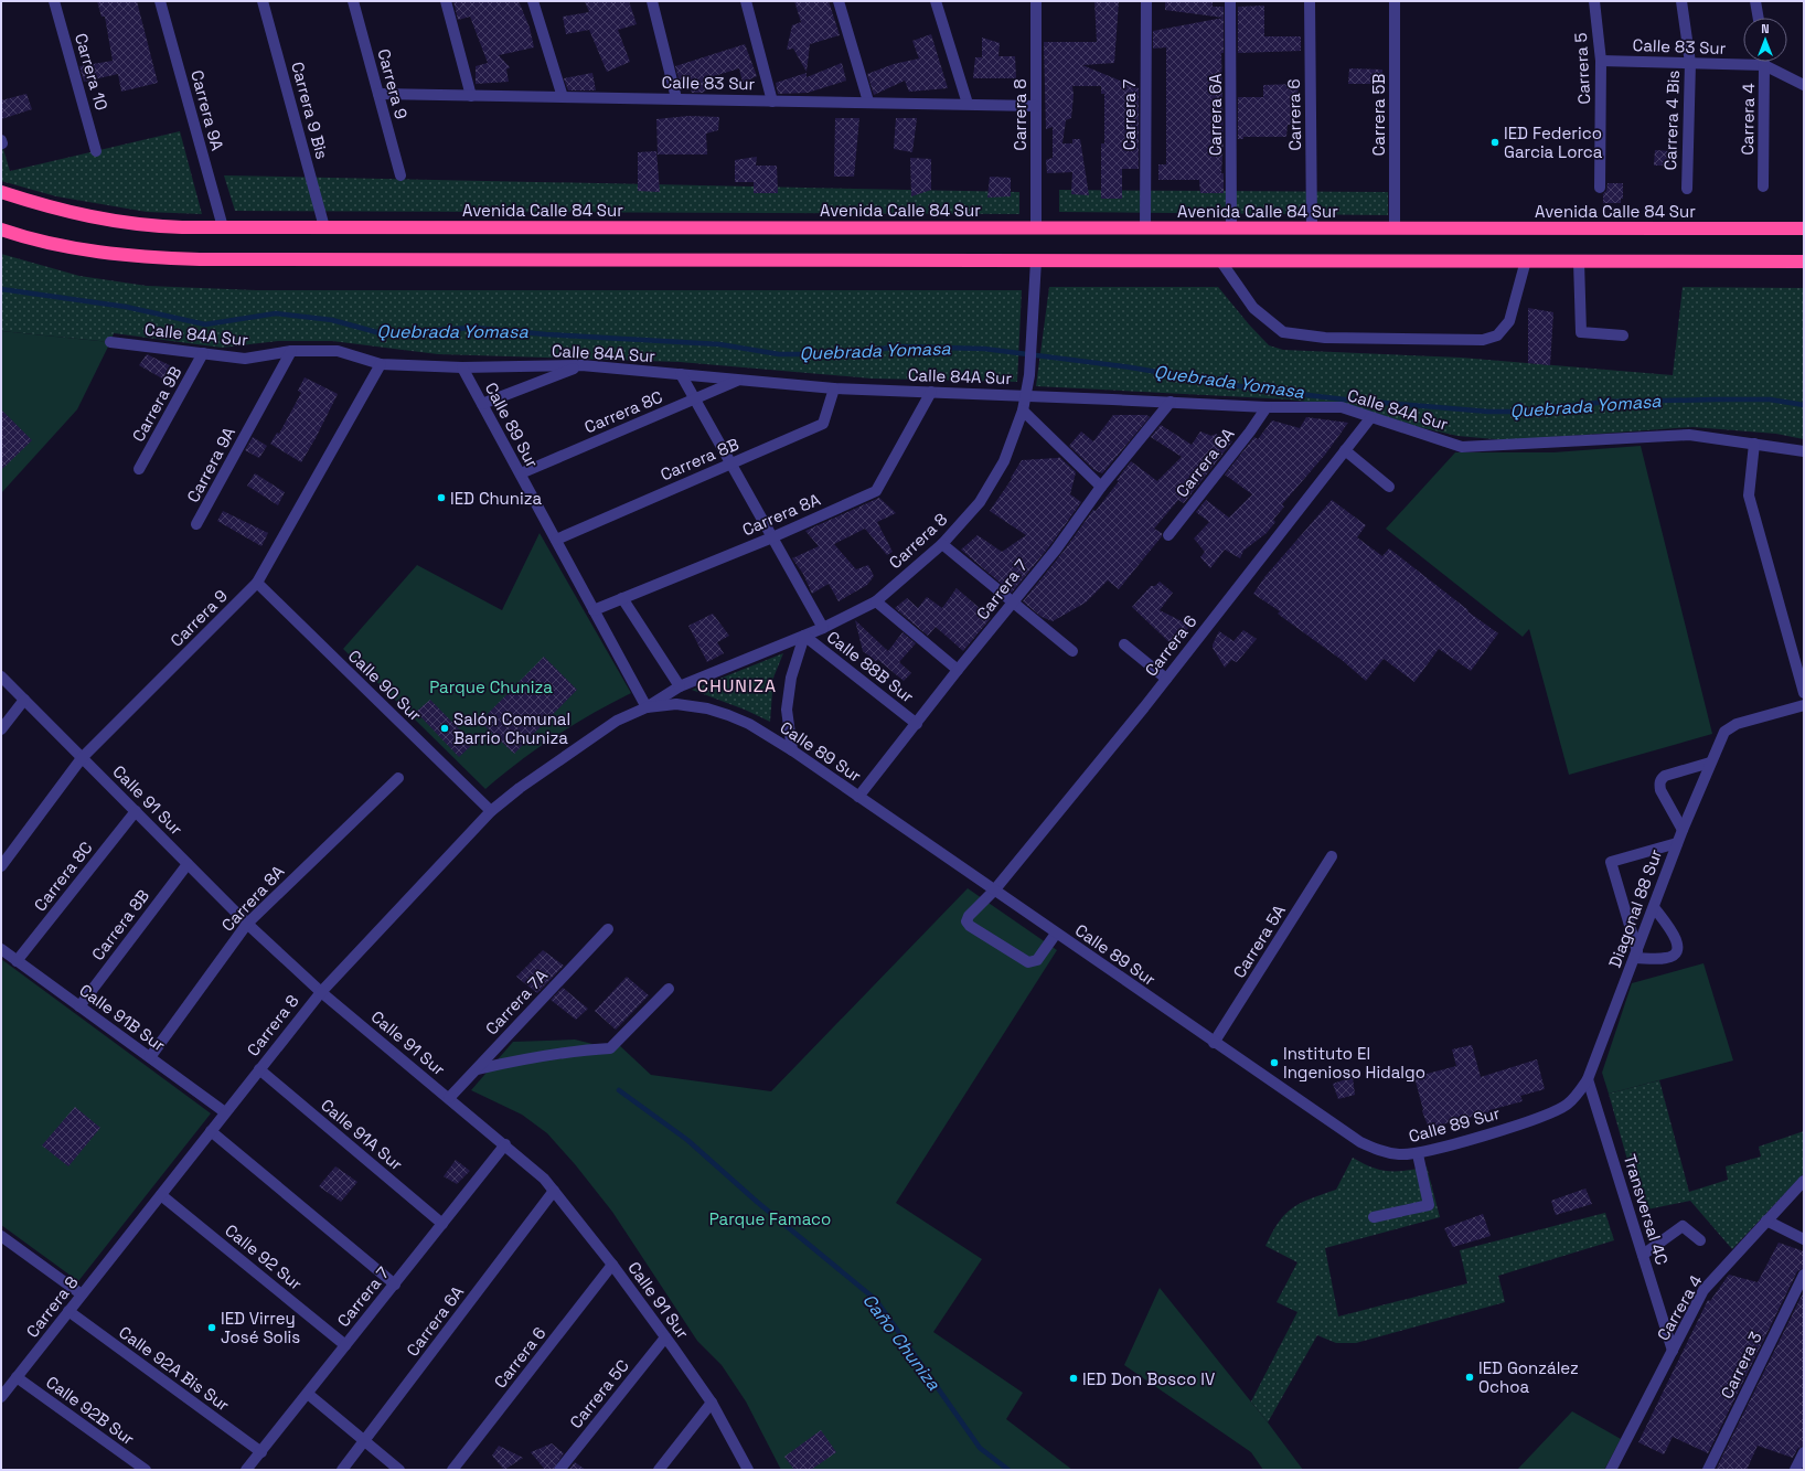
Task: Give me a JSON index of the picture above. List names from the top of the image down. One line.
{"streets":{"highway":["Avenida Calle 84 Sur"],"street":["Calle 83 Sur","Carrera 5","Carrera 10","Carrera 9","Carrera 9A","Carrera 9 Bis","Carrera 8","Carrera 7","Carrera 6A","Carrera 6","Carrera 5B","Carrera 4","Carrera 4 Bis","Calle 84A Sur","Carrera 9B","Carrera 8C","Calle 89 Sur","Carrera 8B","Carrera 8A","Calle 88B Sur","Calle 90 Sur","Calle 91 Sur","Diagonal 88 Sur","Carrera 5A","Carrera 7A","Calle 91B Sur","Calle 91A Sur","Transversal 4C","Calle 92 Sur","Carrera 3","Calle 92A Bis Sur","Carrera 5C","Calle 92B Sur"]},"crossings":[["Calle 83 Sur","Carrera 5"],["Calle 83 Sur","Carrera 9"],["Calle 83 Sur","Carrera 8"],["Calle 83 Sur","Carrera 4"],["Calle 83 Sur","Carrera 4 Bis"],["Carrera 9","Calle 84A Sur"],["Carrera 9","Calle 90 Sur"],["Carrera 9","Calle 91 Sur"],["Carrera 9A","Avenida Calle 84 Sur"],["Carrera 9A","Calle 84A Sur"],["Carrera 9 Bis","Avenida Calle 84 Sur"],["Carrera 8","Avenida Calle 84 Sur"],["Carrera 8","Calle 84A Sur"],["Carrera 8","Calle 89 Sur"],["Carrera 8","Calle 88B Sur"],["Carrera 8","Calle 90 Sur"],["Carrera 8","Calle 91 Sur"],["Carrera 8","Calle 91B Sur"],["Carrera 8","Calle 91A Sur"],["Carrera 8","Calle 92 Sur"],["Carrera 8","Calle 92A Bis Sur"],["Carrera 8","Calle 92B Sur"],["Carrera 7","Avenida Calle 84 Sur"],["Carrera 7","Calle 84A Sur"],["Carrera 7","Calle 89 Sur"],["Carrera 7","Calle 88B Sur"],["Carrera 7","Calle 91 Sur"],["Carrera 7","Calle 91A Sur"],["Carrera 7","Calle 92 Sur"],["Carrera 7","Calle 92A Bis Sur"],["Carrera 6A","Avenida Calle 84 Sur"],["Carrera 6A","Calle 84A Sur"],["Carrera 6A","Calle 91 Sur"],["Carrera 6","Avenida Calle 84 Sur"],["Carrera 6","Calle 84A Sur"],["Carrera 6","Calle 89 Sur"],["Carrera 6","Calle 91 Sur"],["Carrera 5B","Avenida Calle 84 Sur"],["Carrera 4","Transversal 4C"],["Calle 84A Sur","Carrera 9B"],["Calle 84A Sur","Carrera 8C"],["Calle 84A Sur","Calle 89 Sur"],["Calle 84A Sur","Carrera 8B"],["Calle 84A Sur","Carrera 8A"],["Calle 84A Sur","Calle 88B Sur"],["Carrera 8C","Calle 89 Sur"],["Carrera 8C","Calle 88B Sur"],["Carrera 8C","Calle 91 Sur"],["Carrera 8C","Calle 91B Sur"],["Calle 89 Sur","Carrera 8B"],["Calle 89 Sur","Carrera 8A"],["Calle 89 Sur","Diagonal 88 Sur"],["Calle 89 Sur","Carrera 5A"],["Carrera 8B","Calle 88B Sur"],["Carrera 8B","Calle 91 Sur"],["Carrera 8B","Calle 91B Sur"],["Carrera 8A","Calle 88B Sur"],["Carrera 8A","Calle 91 Sur"],["Carrera 8A","Calle 91B Sur"],["Calle 91 Sur","Carrera 7A"],["Calle 91 Sur","Carrera 5C"],["Diagonal 88 Sur","Transversal 4C"]],"districts":["CHUNIZA"],"water":["Quebrada Yomasa","Caño Chuniza"],"parks":["Parque Chuniza","Parque Famaco"],"places":["IED Federico Garcia Lorca","IED Chuniza","Salón Comunal Barrio Chuniza","Instituto El Ingenioso Hidalgo","IED Virrey José Solis","IED González Ochoa","IED Don Bosco IV"],"north":"top"}
